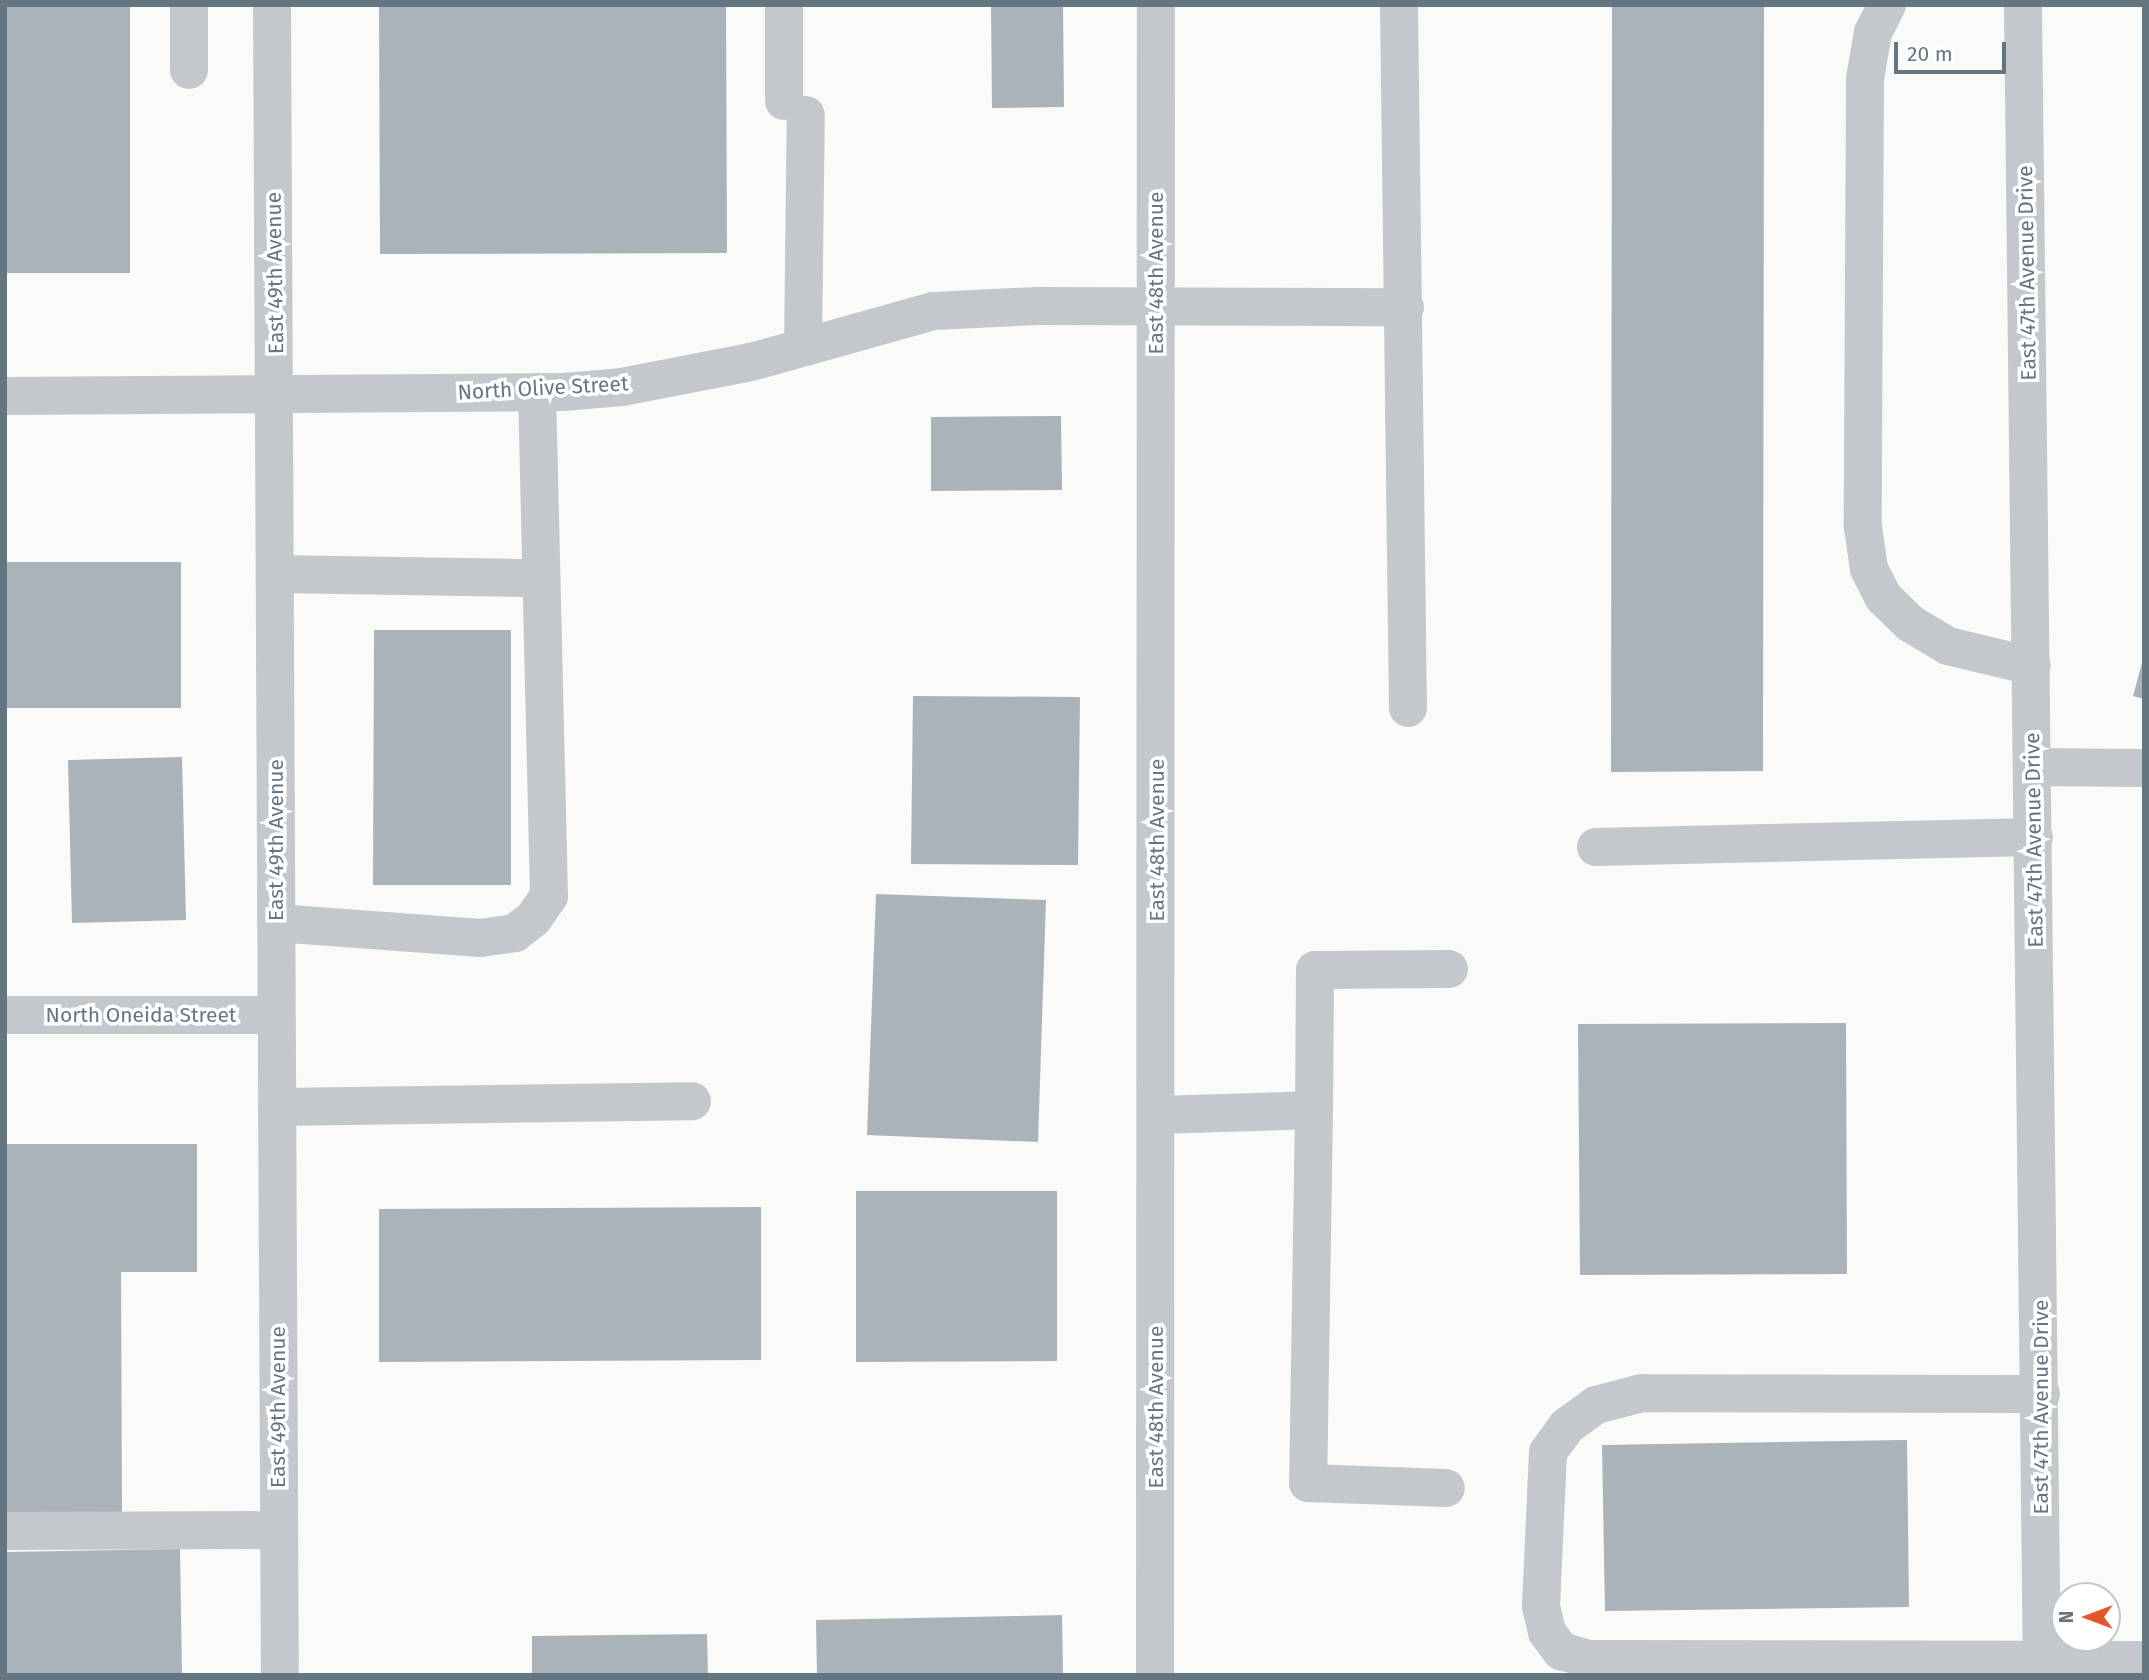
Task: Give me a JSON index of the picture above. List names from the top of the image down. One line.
{"streets":{"street":["East 49th Avenue","East 48th Avenue","East 47th Avenue Drive","North Olive Street","North Oneida Street"]},"crossings":[["East 49th Avenue","North Olive Street"],["East 49th Avenue","North Oneida Street"],["East 48th Avenue","North Olive Street"]],"scale_bar":"20 m","north":"left"}
